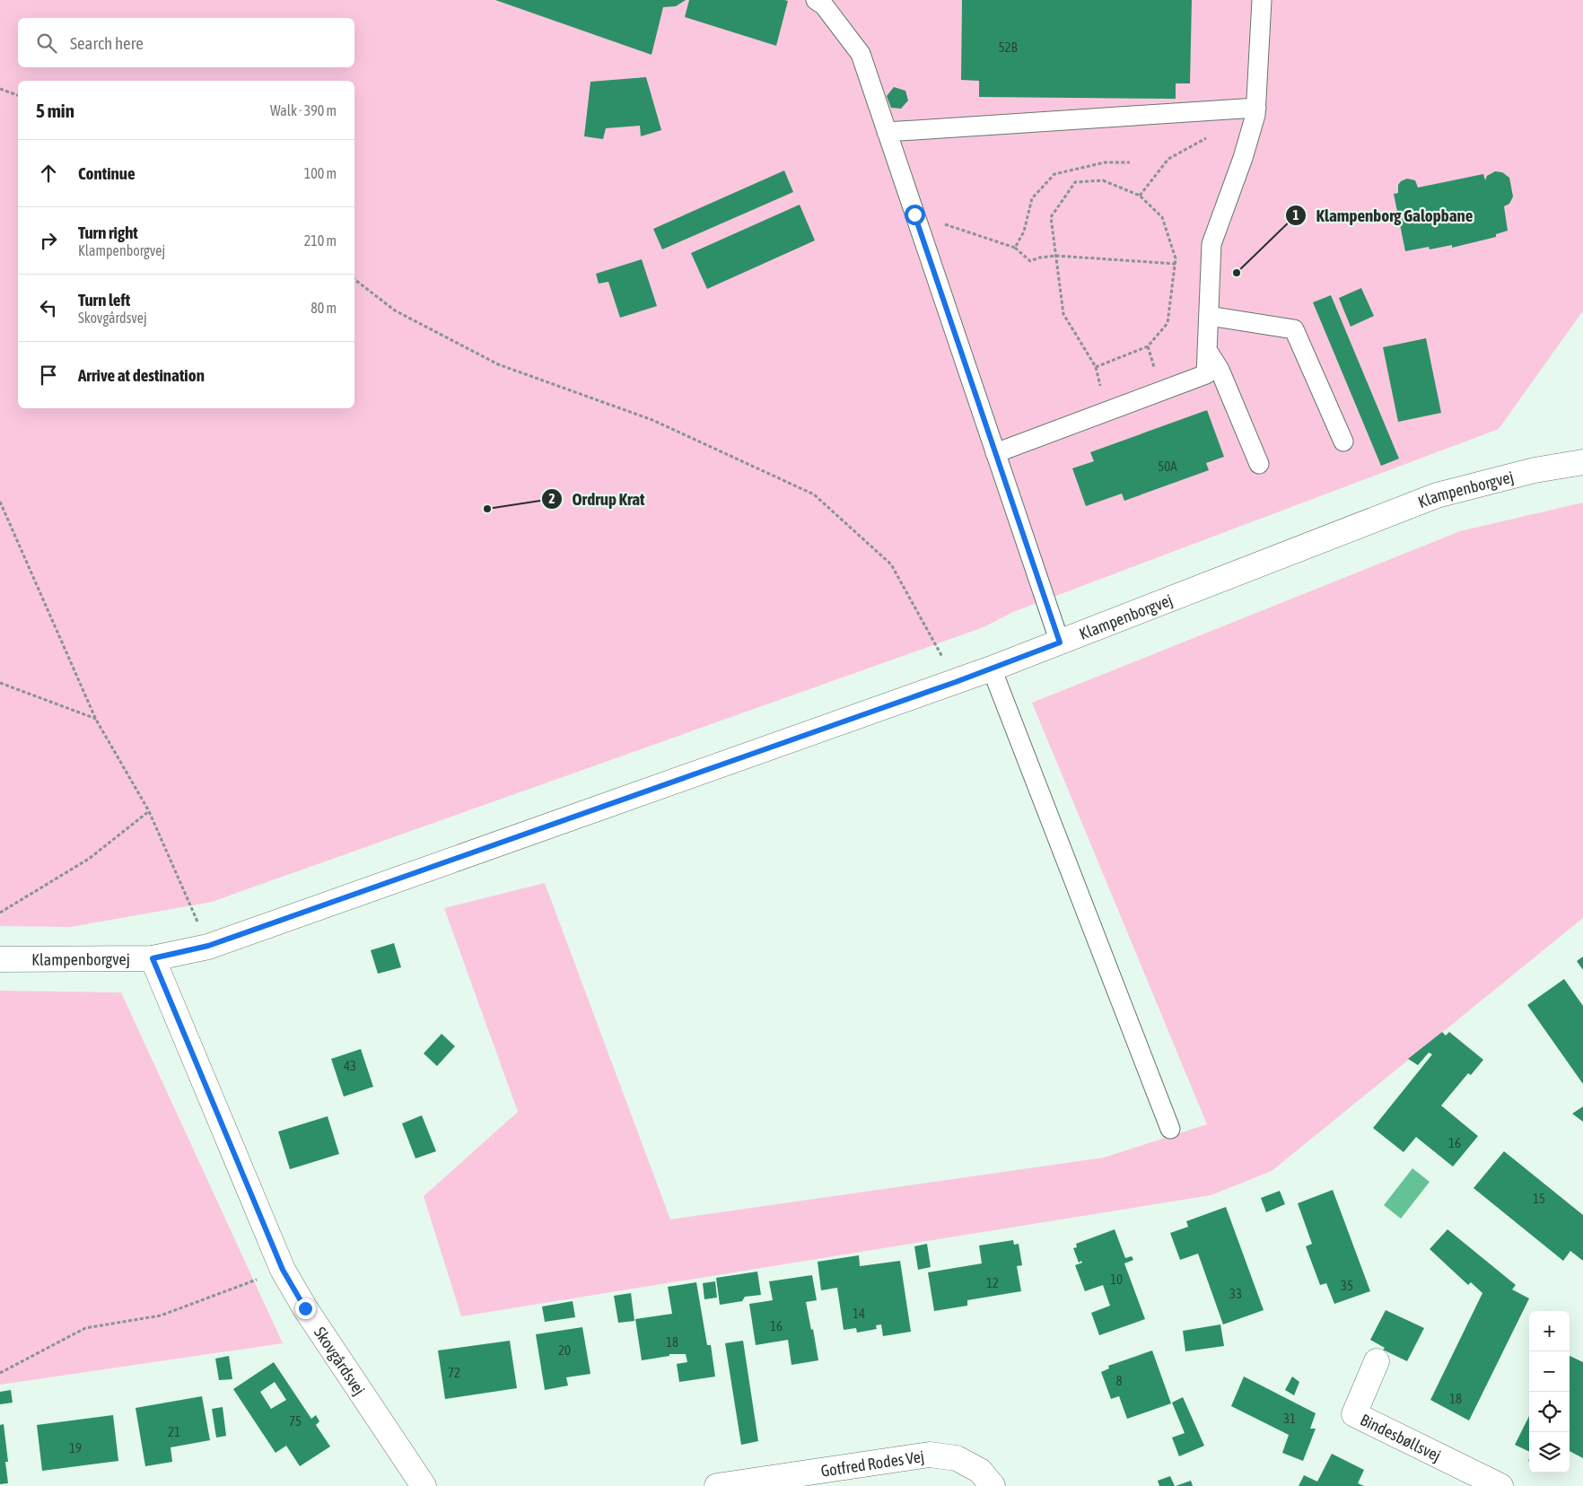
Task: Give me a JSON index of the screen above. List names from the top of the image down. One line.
{"streets":{"street":["Klampenborgvej","Skovgårdsvej","Bindesbøllsvej","Gotfred Rodes Vej"]},"crossings":[["Klampenborgvej","Skovgårdsvej"]],"places":["Klampenborg Galopbane","Ordrup Krat"],"house_numbers":["52B","50A","43","16","15","10","12","35","33","14","16","18","20","72","8","18","31","75","21","19"],"page":{"search":"Search here","heading":["5 min","Walk · 390 m"],"list":[["Continue","100 m"],["Turn right","Klampenborgvej","210 m"],["Turn left","Skovgårdsvej","80 m"],"Arrive at destination"],"map_buttons":["+","−"]}}
